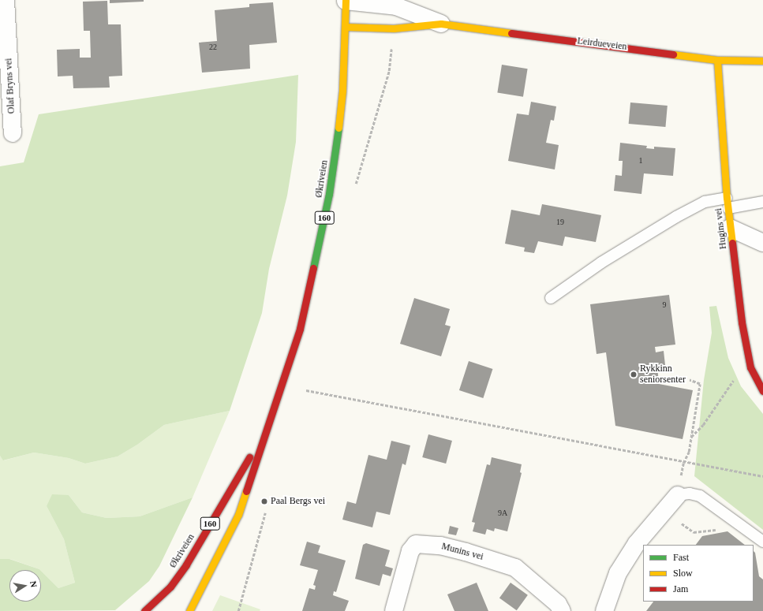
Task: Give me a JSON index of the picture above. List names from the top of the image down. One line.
{"streets":{"main road":["Leirdueveien","Økriveien","160","Hugins vei"],"street":["Olaf Bryns vei","Munins vei"]},"crossings":[["Leirdueveien","Økriveien"],["Leirdueveien","Hugins vei"]],"places":["Rykkinn seniorsenter","Paal Bergs vei"],"house_numbers":["22","1","19","9","9A"],"legend":["Fast","Slow","Jam"],"north":"right"}
